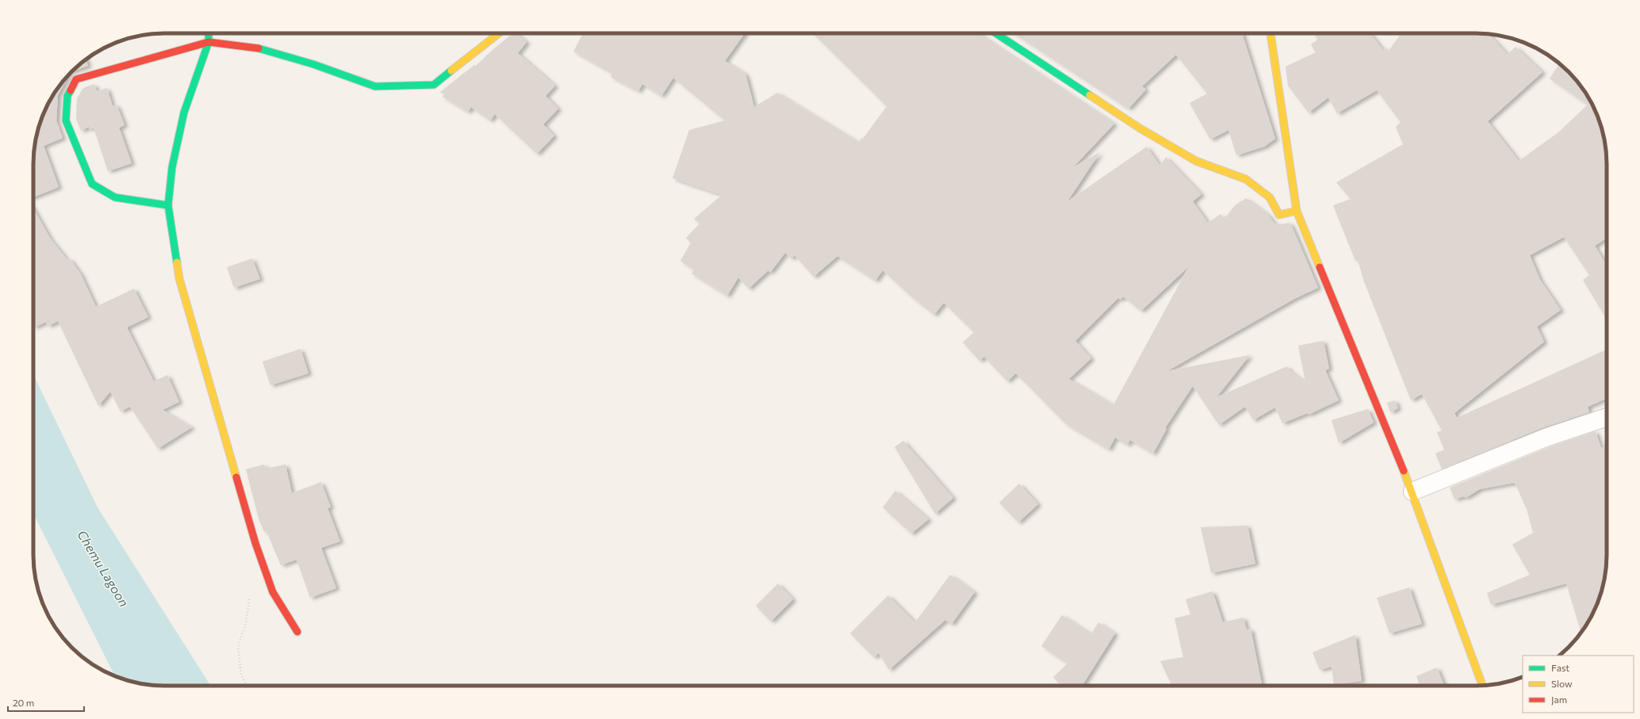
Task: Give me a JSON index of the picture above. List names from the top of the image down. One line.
{"water":["Chemu Lagoon"],"legend":["Fast","Slow","Jam"],"scale_bar":"20 m"}
